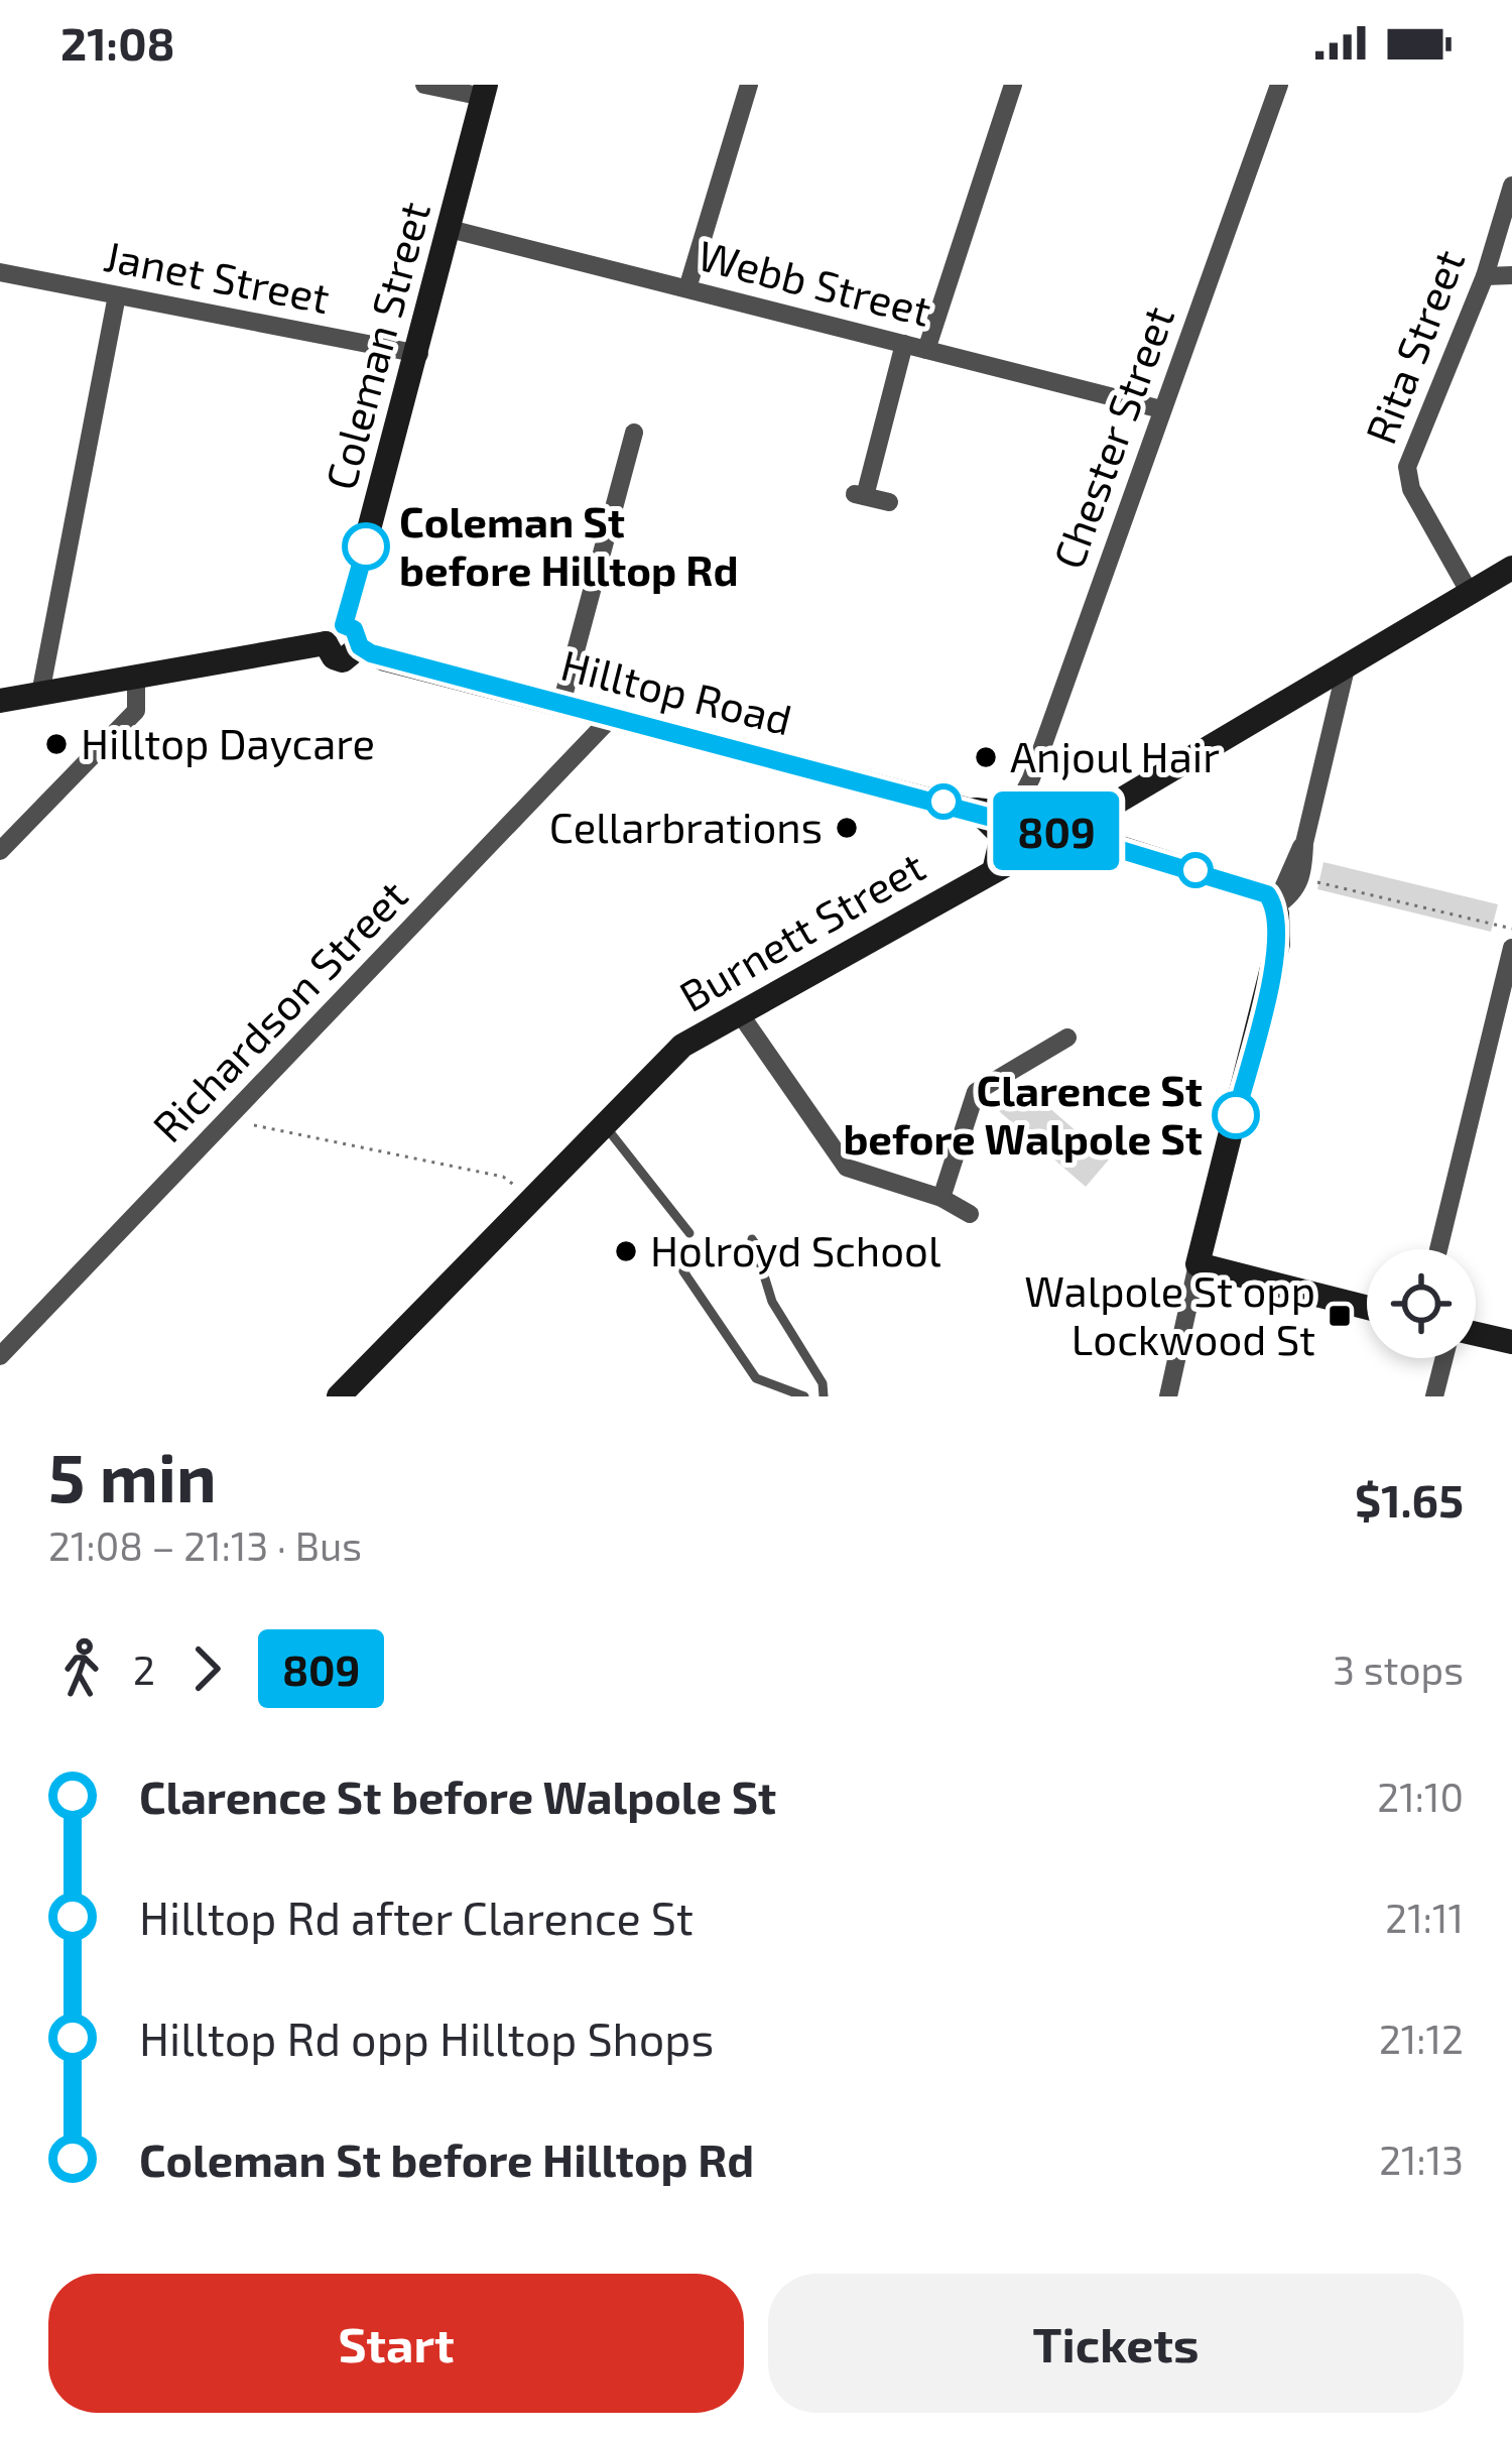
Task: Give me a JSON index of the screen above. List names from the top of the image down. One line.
{"streets":{"street":["Janet Street","Webb Street","Coleman Street","Rita Street","Chester Street","Hilltop Road","Burnett Street","Richardson Street"]},"crossings":[["Janet Street","Coleman Street"],["Webb Street","Coleman Street"],["Webb Street","Chester Street"],["Coleman Street","Hilltop Road"],["Rita Street","Burnett Street"],["Chester Street","Hilltop Road"],["Hilltop Road","Burnett Street"],["Hilltop Road","Richardson Street"]],"places":{"other":["Coleman St before Hilltop Rd","Hilltop Daycare","Anjoul Hair","Cellarbrations","Clarence St before Walpole St","Holroyd School"],"transit":["Walpole St opp Lockwood St"]},"lines":["bus line 809"],"page":{"status":"21:08","on_map":"809","heading":["5 min","21:08 – 21:13 · Bus","$1.65"],"legs":["2","809","3 stops"],"list":[{"name":"Clarence St before Walpole St","value":"21:10"},{"name":"Hilltop Rd after Clarence St","value":"21:11"},{"name":"Hilltop Rd opp Hilltop Shops","value":"21:12"},{"name":"Coleman St before Hilltop Rd","value":"21:13"}],"buttons":["Start","Tickets"]}}
